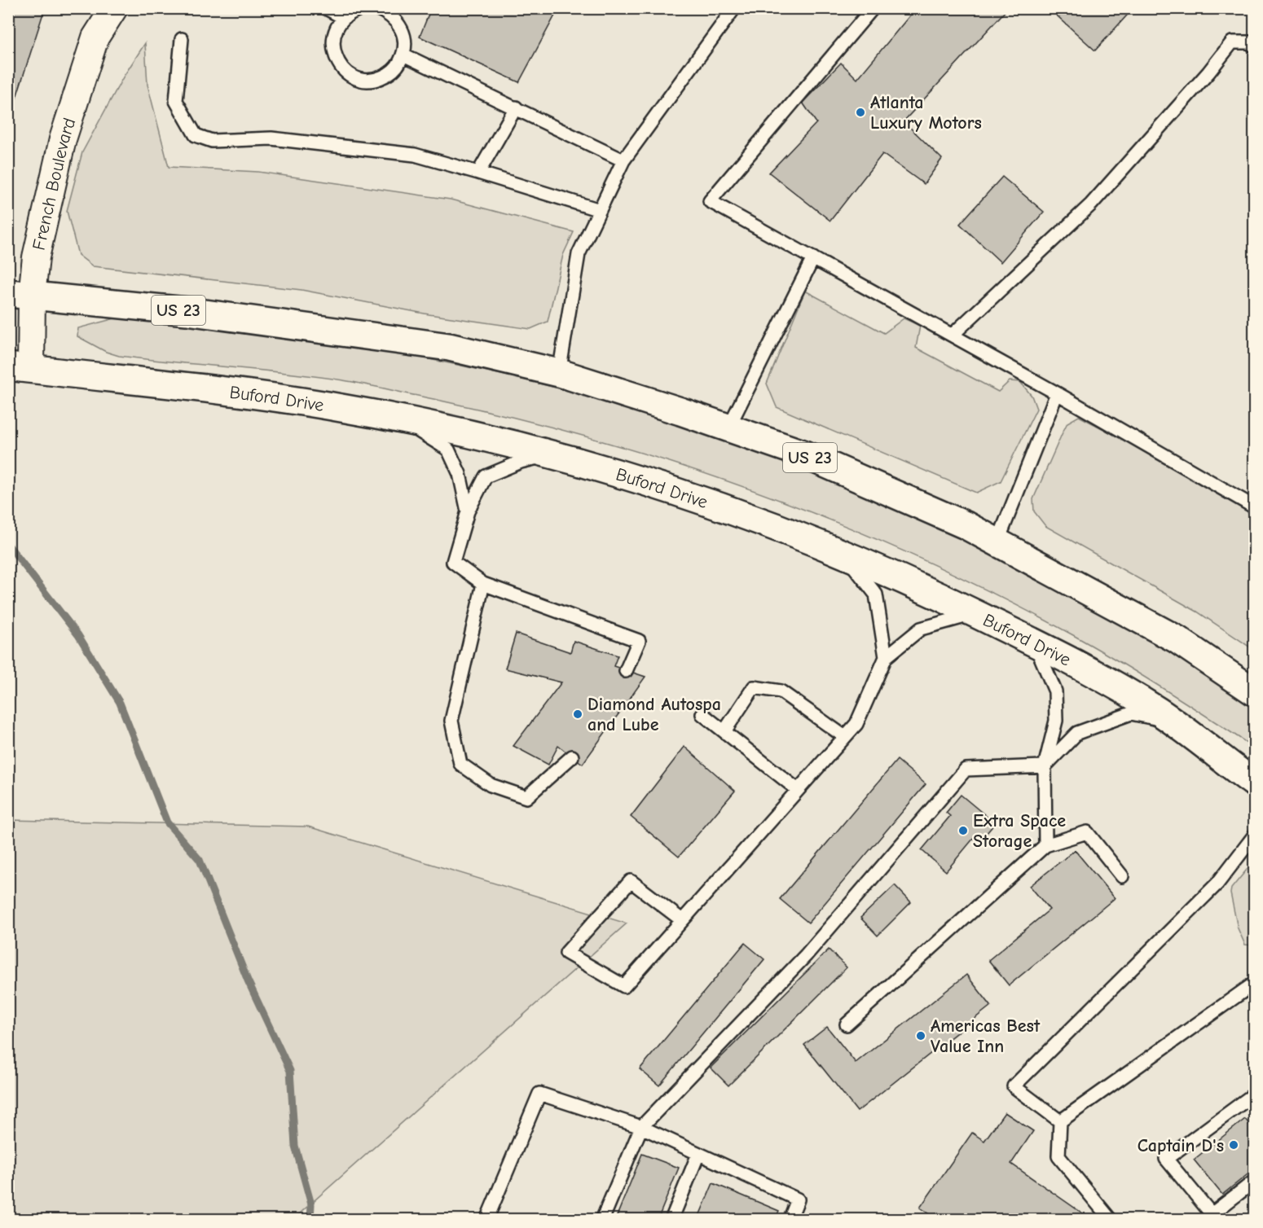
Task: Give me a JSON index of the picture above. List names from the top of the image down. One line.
{"streets":{"highway":["US 23","Buford Drive"],"street":["French Boulevard"]},"crossings":[["French Boulevard","US 23"],["French Boulevard","Buford Drive"]],"places":["Atlanta Luxury Motors","Diamond Autospa and Lube","Extra Space Storage","Americas Best Value Inn","Captain D's"]}
